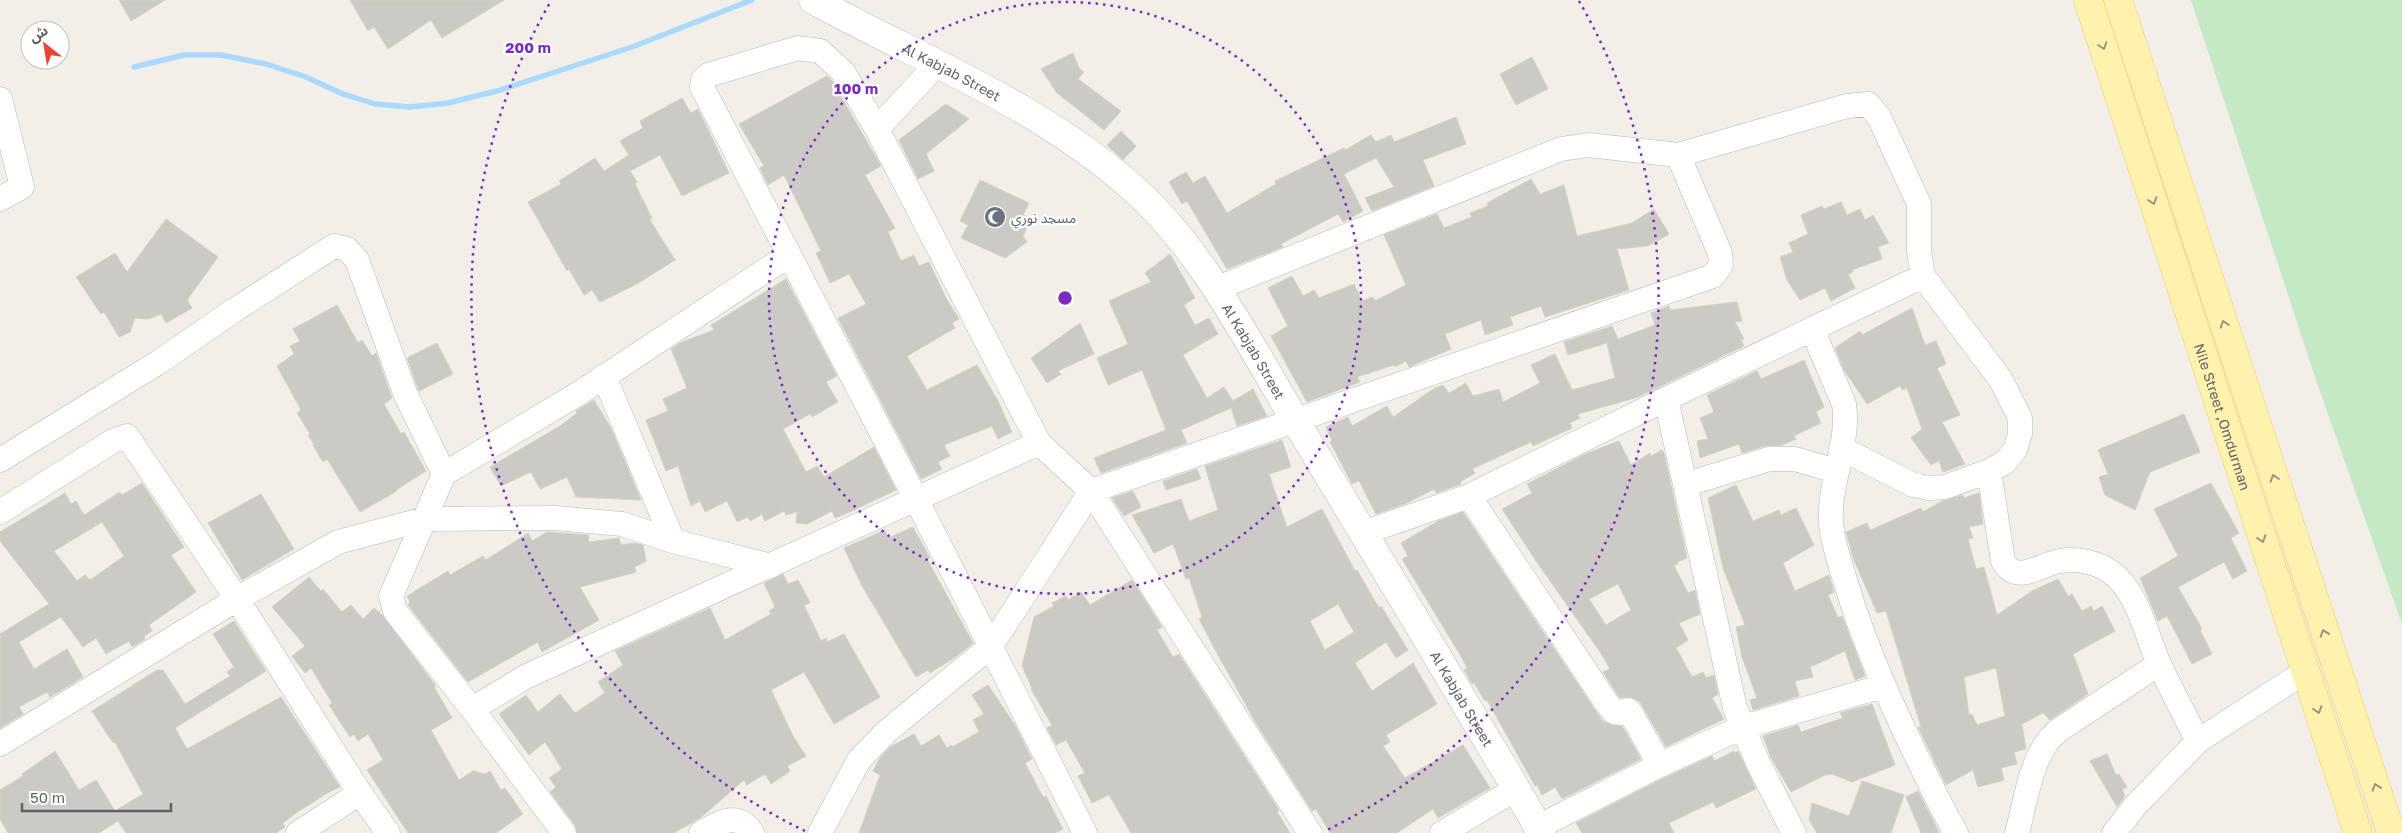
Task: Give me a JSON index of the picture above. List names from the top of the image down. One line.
{"streets":{"main road":["Al Kabjab Street","Nile Street ,Omdurman"]},"places":{"mosque":["مسجد نوري"]},"scale_bar":"50 m","north":"top left","rings":["200 m","100 m"]}
